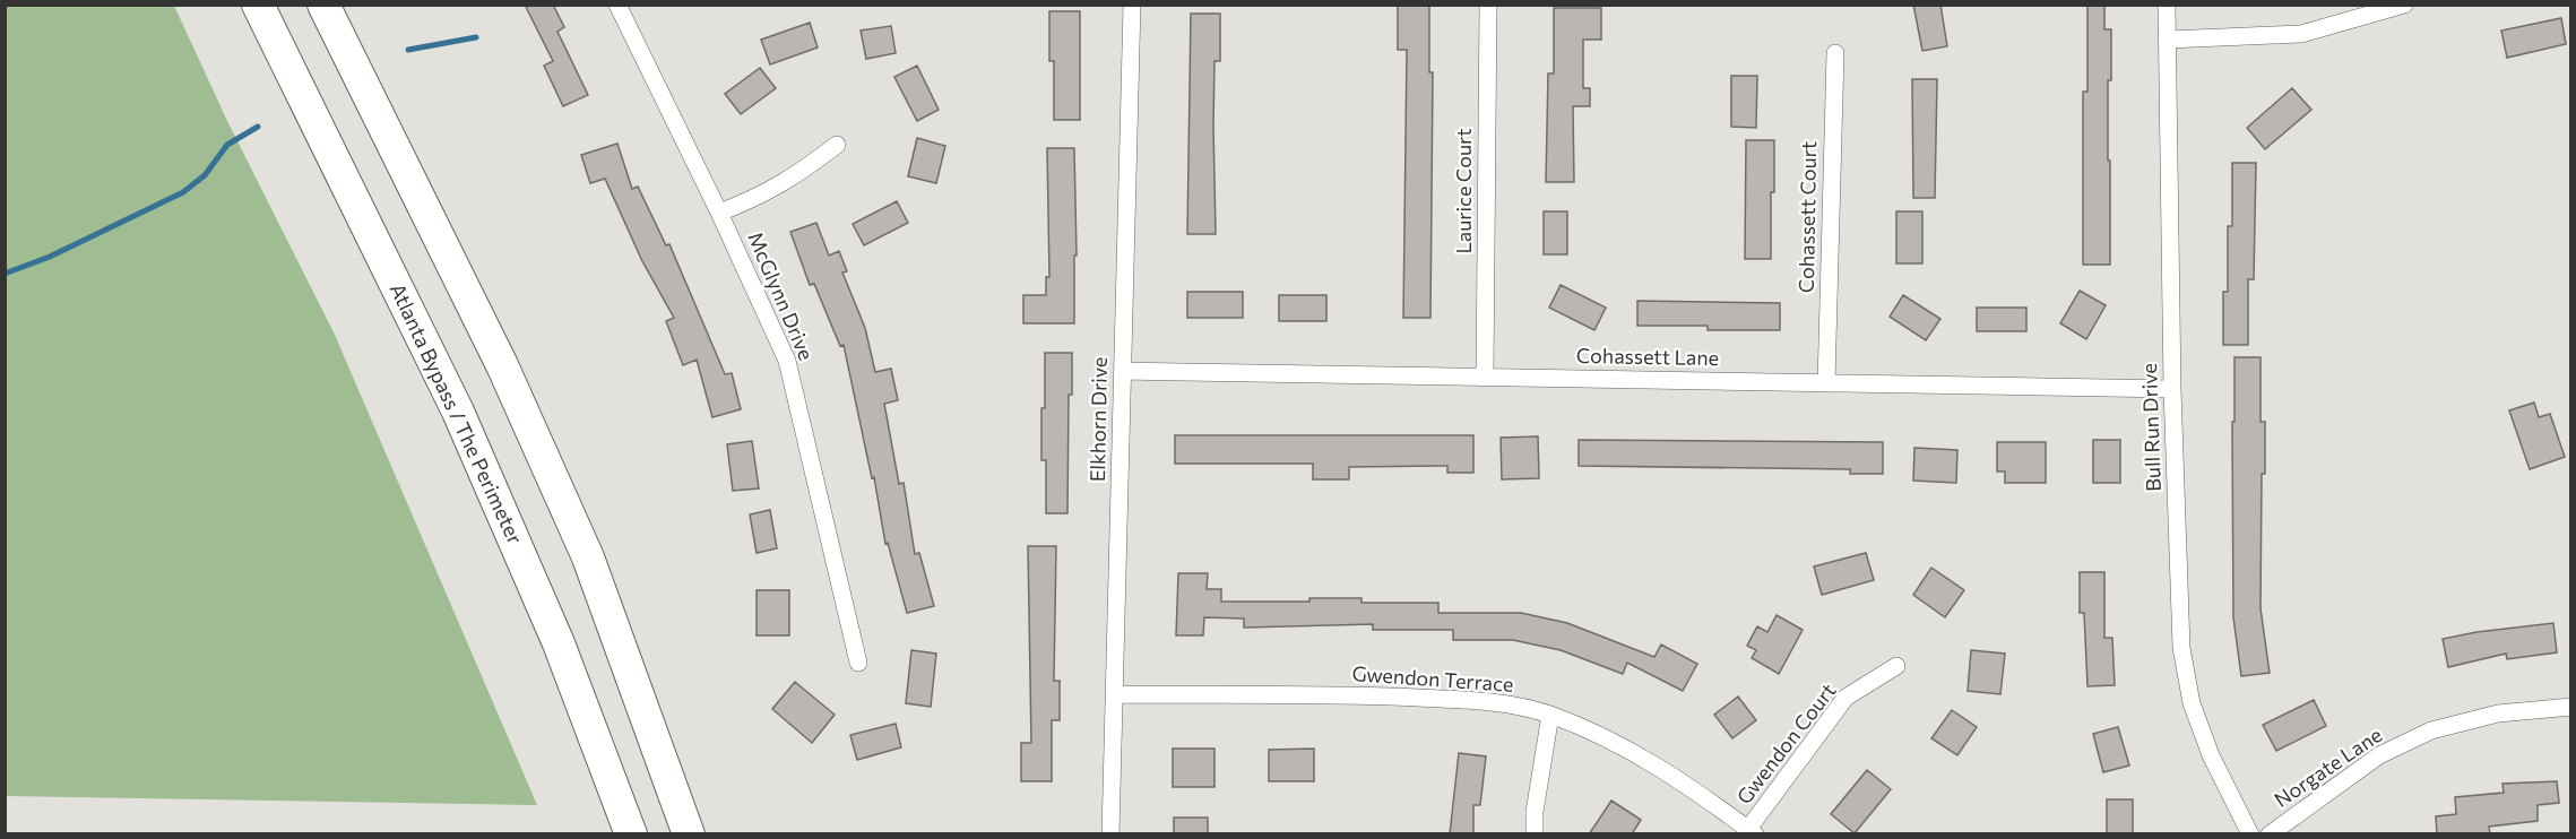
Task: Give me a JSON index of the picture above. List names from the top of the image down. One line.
{"streets":{"highway":["Atlanta Bypass / The Perimeter"],"street":["Laurice Court","Cohassett Court","McGlynn Drive","Cohassett Lane","Elkhorn Drive","Bull Run Drive","Gwendon Terrace","Gwendon Court","Norgate Lane"]},"crossings":[["Laurice Court","Cohassett Lane"],["Cohassett Court","Cohassett Lane"],["Cohassett Lane","Elkhorn Drive"],["Cohassett Lane","Bull Run Drive"],["Elkhorn Drive","Gwendon Terrace"],["Gwendon Terrace","Gwendon Court"]]}
